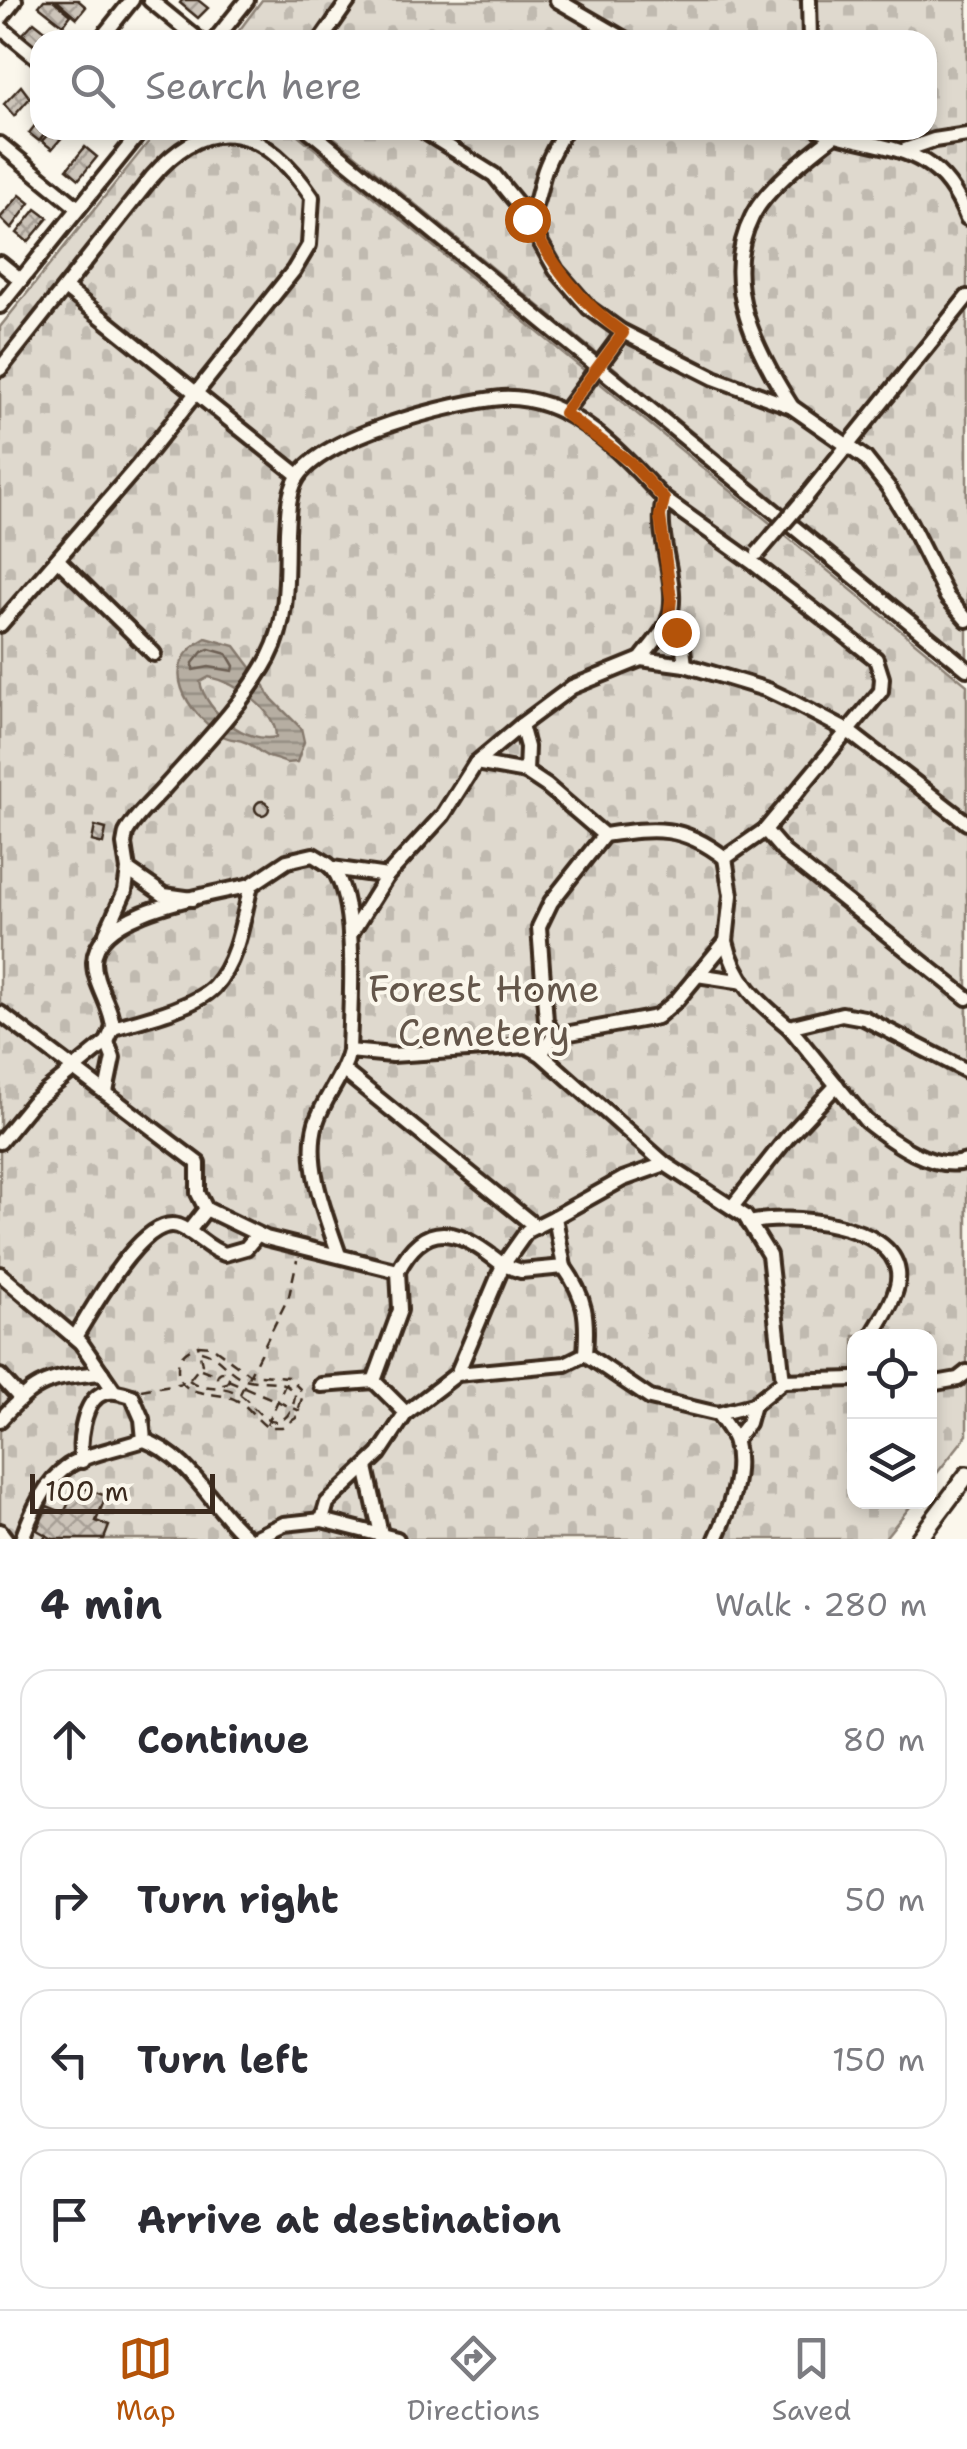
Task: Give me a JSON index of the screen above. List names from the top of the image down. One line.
{"parks":["Forest Home Cemetery"],"scale_bar":"100 m","page":{"search":"Search here","scale":"100 m","heading":["4 min","Walk · 280 m"],"list":[["Continue","80 m"],["Turn right","50 m"],["Turn left","150 m"],"Arrive at destination"],"nav":["Map","Directions","Saved"]}}
